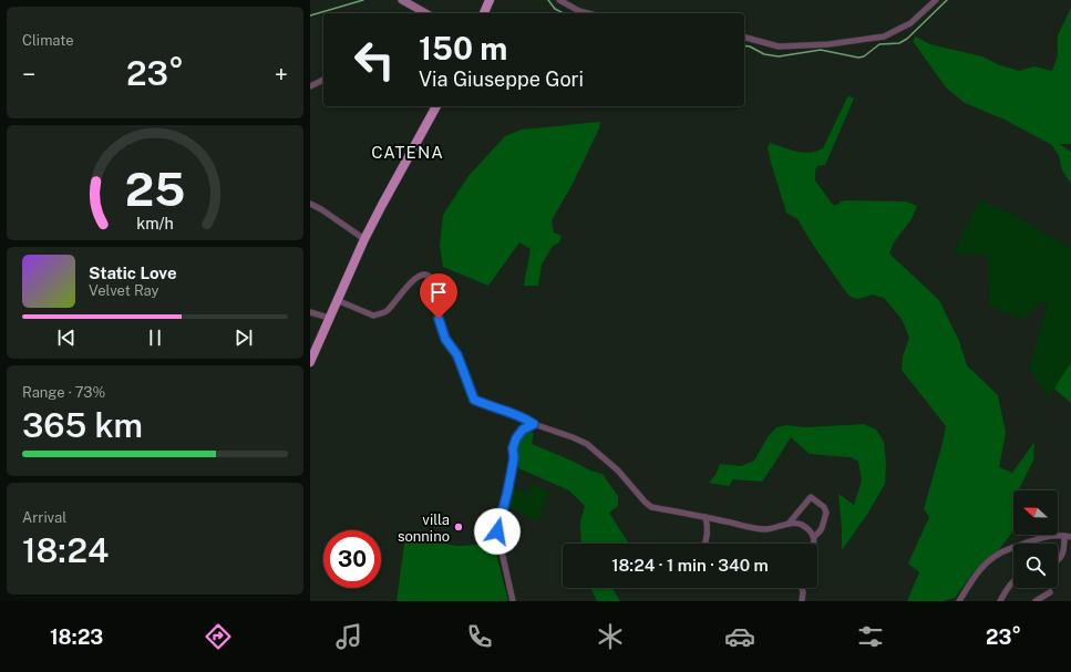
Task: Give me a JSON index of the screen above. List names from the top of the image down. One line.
{"districts":["CATENA"],"places":["villa sonnino"],"north":"left","page":{"tile":["Climate",["Range · 73%","365 km"],["Arrival","18:24"]],"turn":["150 m","Via Giuseppe Gori"],"heat":["−","23°","+"],"song":["Static Love","Velvet Ray"],"limit":"30","trip":"18:24 · 1 min · 340 m","tabs":["18:23","23°"],"gauge":["25","km/h"]}}
